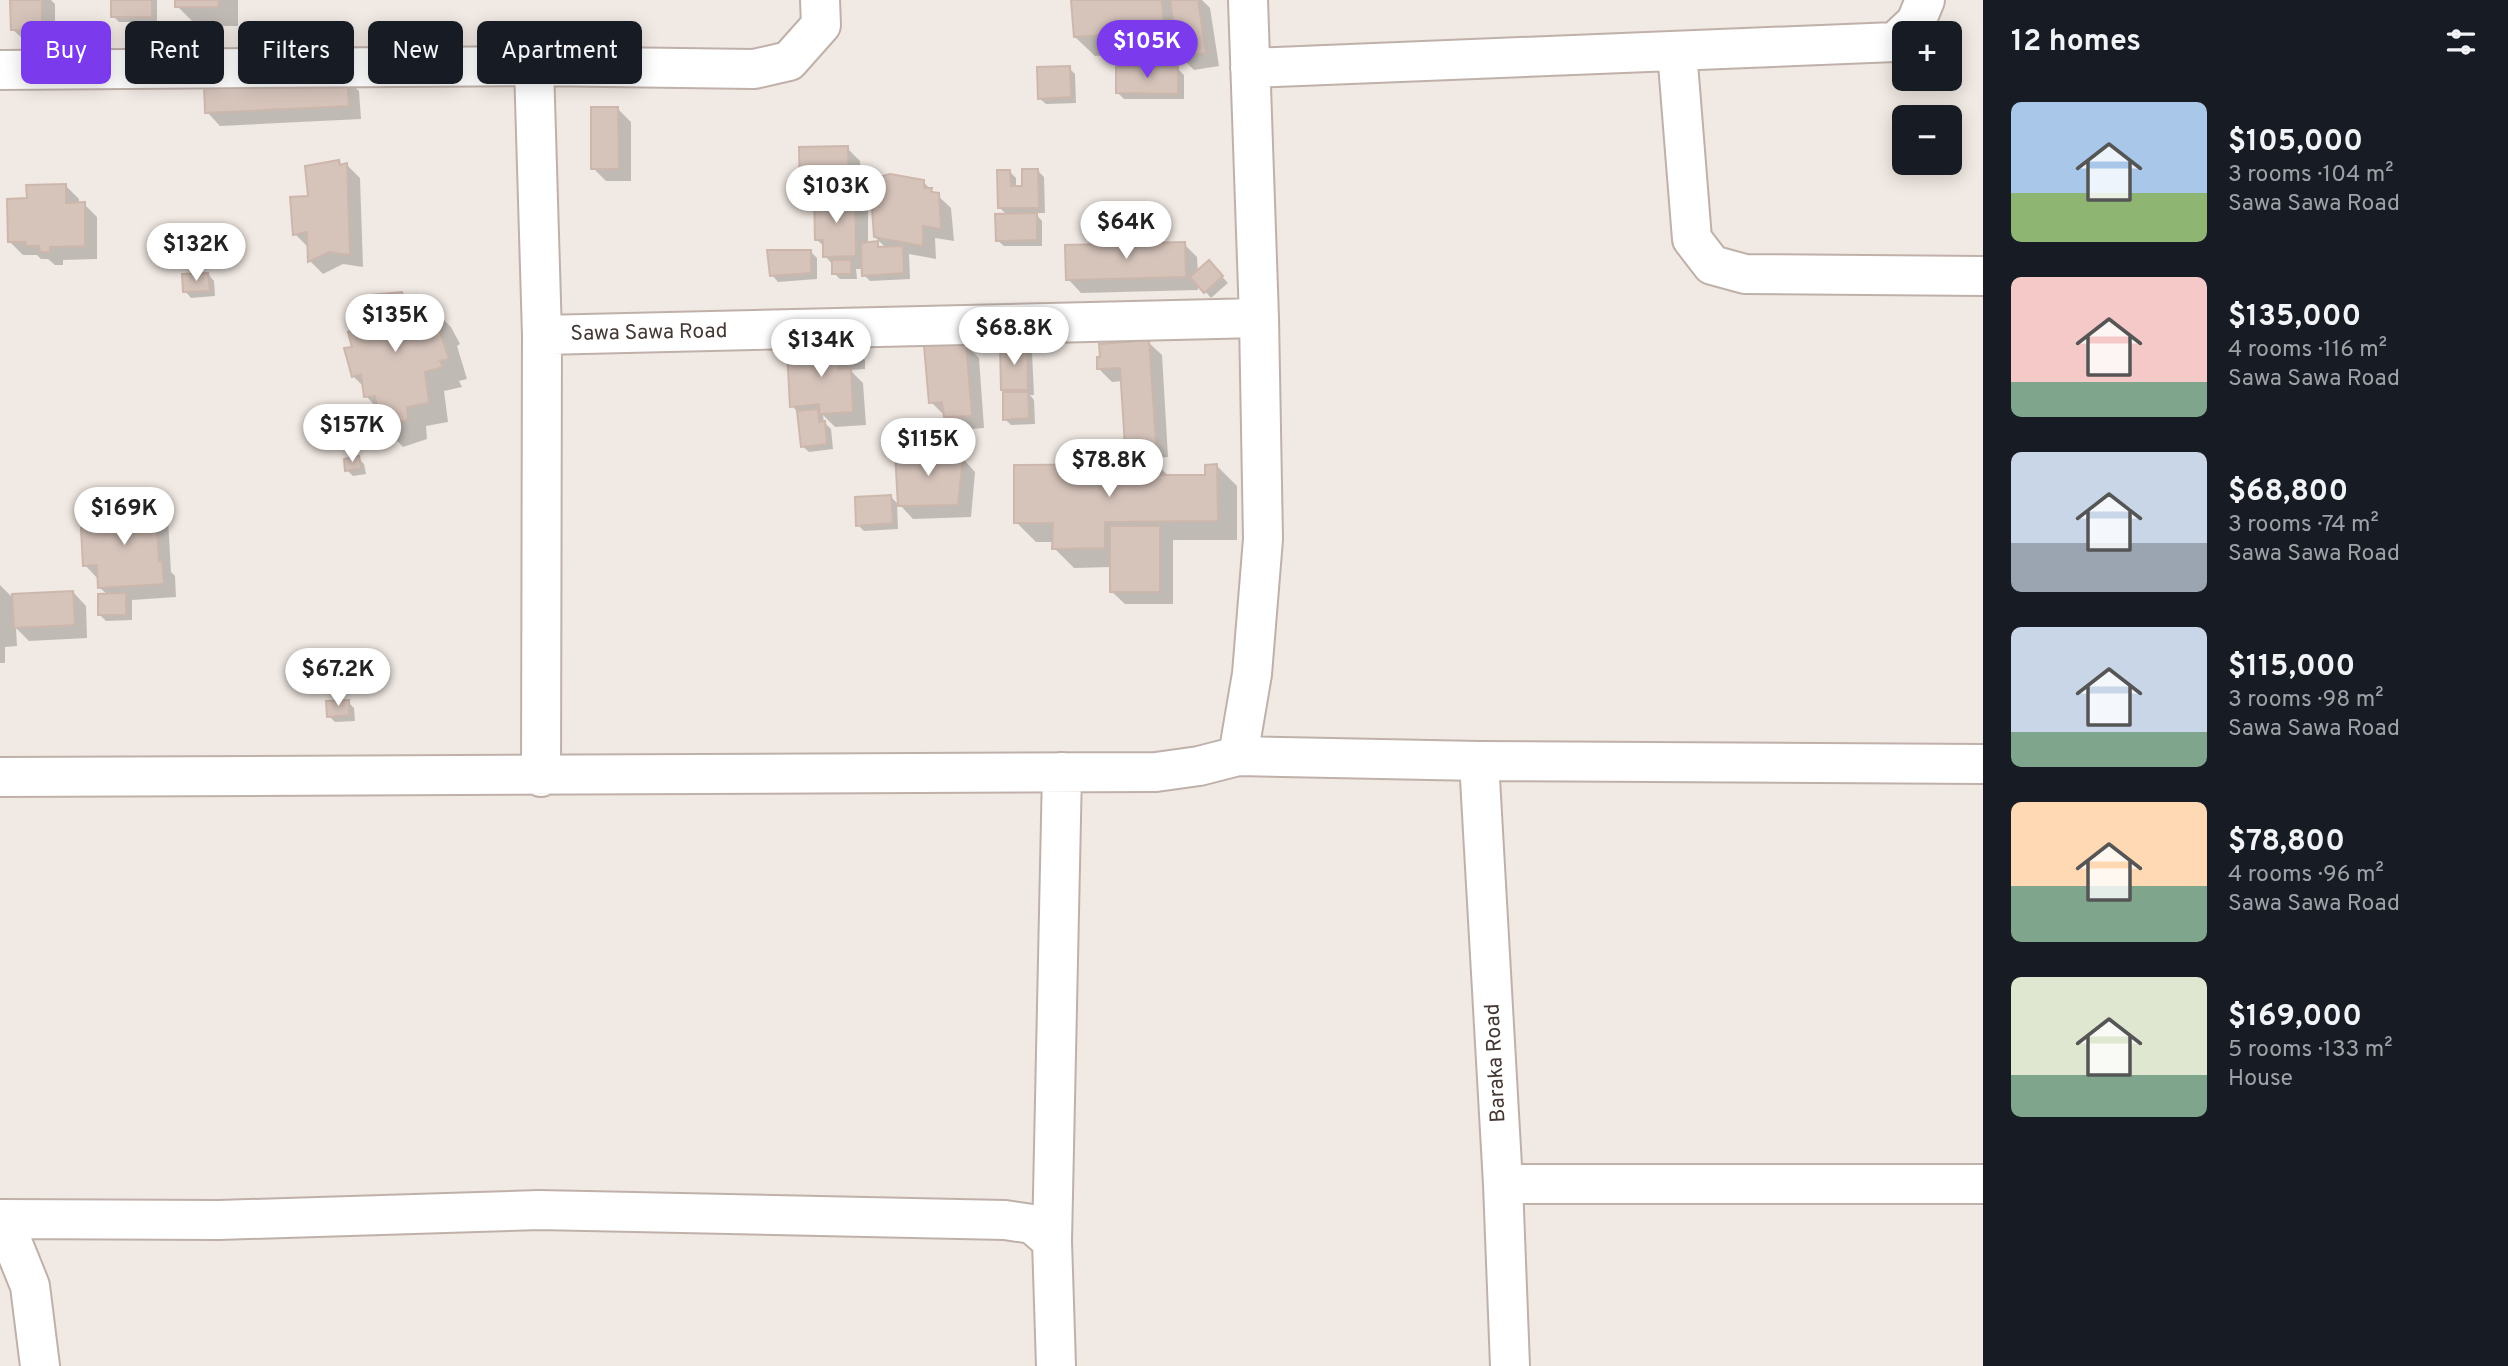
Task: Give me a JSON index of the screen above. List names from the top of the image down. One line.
{"streets":{"street":["Sawa Sawa Road","Baraka Road"]},"page":{"heading":"12 homes","price":["$105K","$103K","$64K","$132K","$135K","$68.8K","$134K","$157K","$115K","$78.8K","$169K","$67.2K"],"map_buttons":["+","−"],"chip":["Buy","Rent","Filters","New","Apartment"],"list":[{"name":"$105,000","note":"3 rooms · 104 m² · Sawa Sawa Road"},{"name":"$135,000","note":"4 rooms · 116 m² · Sawa Sawa Road"},{"name":"$68,800","note":"3 rooms · 74 m² · Sawa Sawa Road"},{"name":"$115,000","note":"3 rooms · 98 m² · Sawa Sawa Road"},{"name":"$78,800","note":"4 rooms · 96 m² · Sawa Sawa Road"},{"name":"$169,000","note":"5 rooms · 133 m² · House"}]}}
